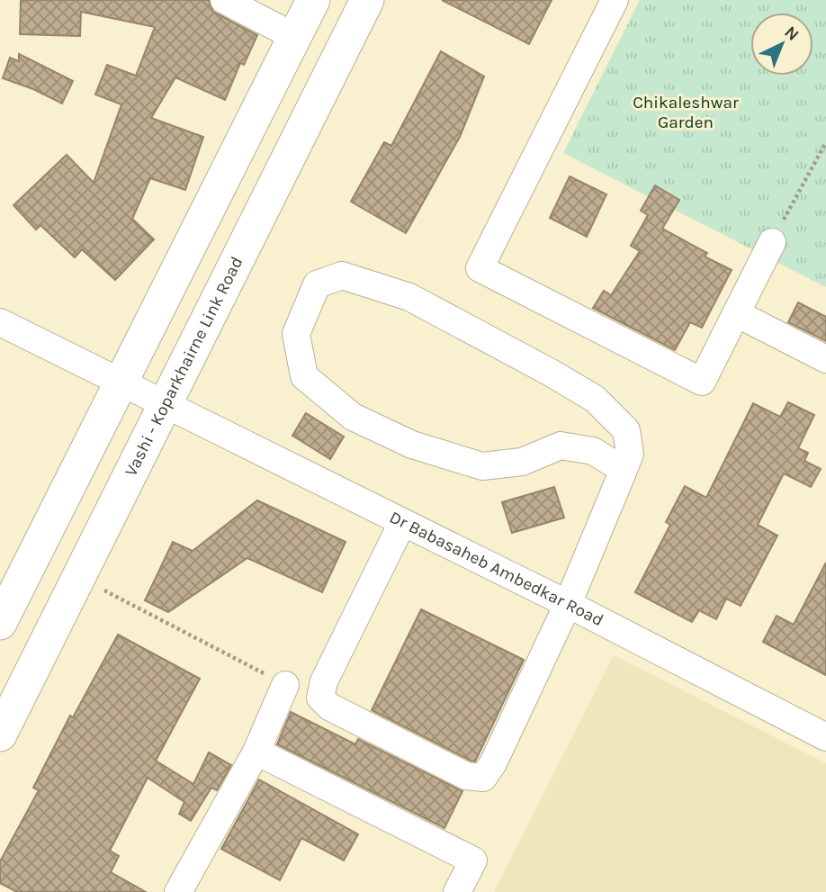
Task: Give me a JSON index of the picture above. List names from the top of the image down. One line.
{"streets":{"main road":["Vashi - Koparkhairne Link Road"],"street":["Dr Babasaheb Ambedkar Road"]},"crossings":[["Vashi - Koparkhairne Link Road","Dr Babasaheb Ambedkar Road"]],"parks":["Chikaleshwar Garden"],"north":"top right"}
